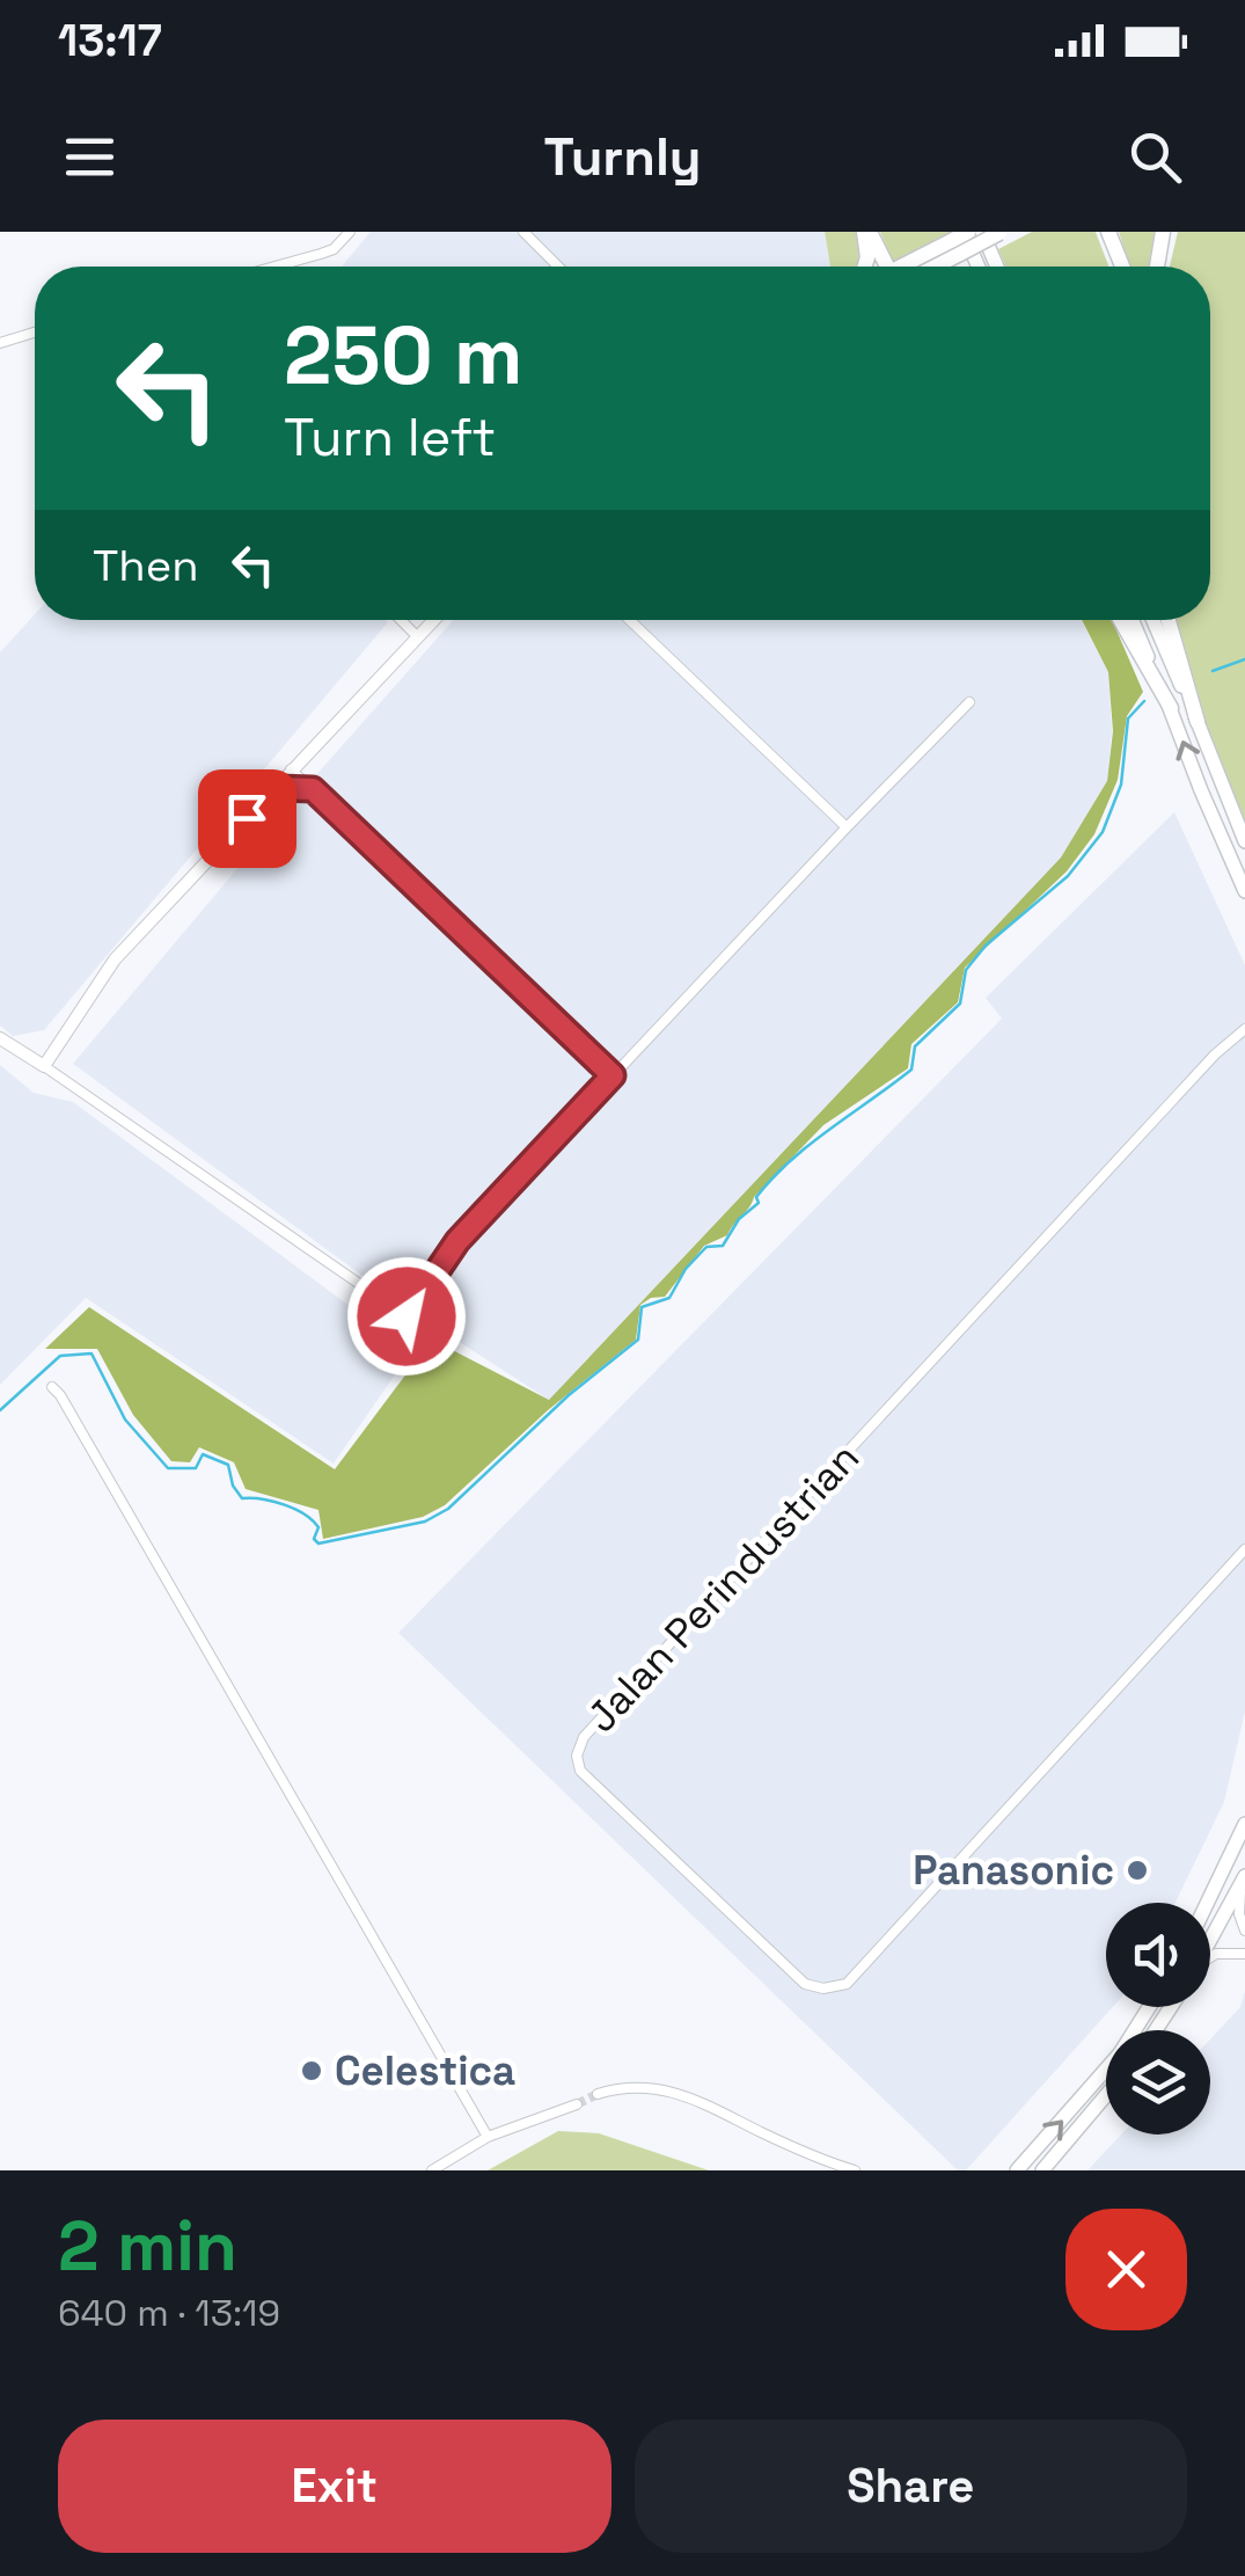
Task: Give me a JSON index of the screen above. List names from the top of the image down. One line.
{"streets":{"street":["Jalan Perindustrian"]},"places":["Panasonic","Celestica"],"page":{"status":"13:17","header":"Turnly","turn":["250 m","Turn left"],"then":"Then","heading":["2 min","640 m · 13:19"],"buttons":["Exit","Share"]}}
